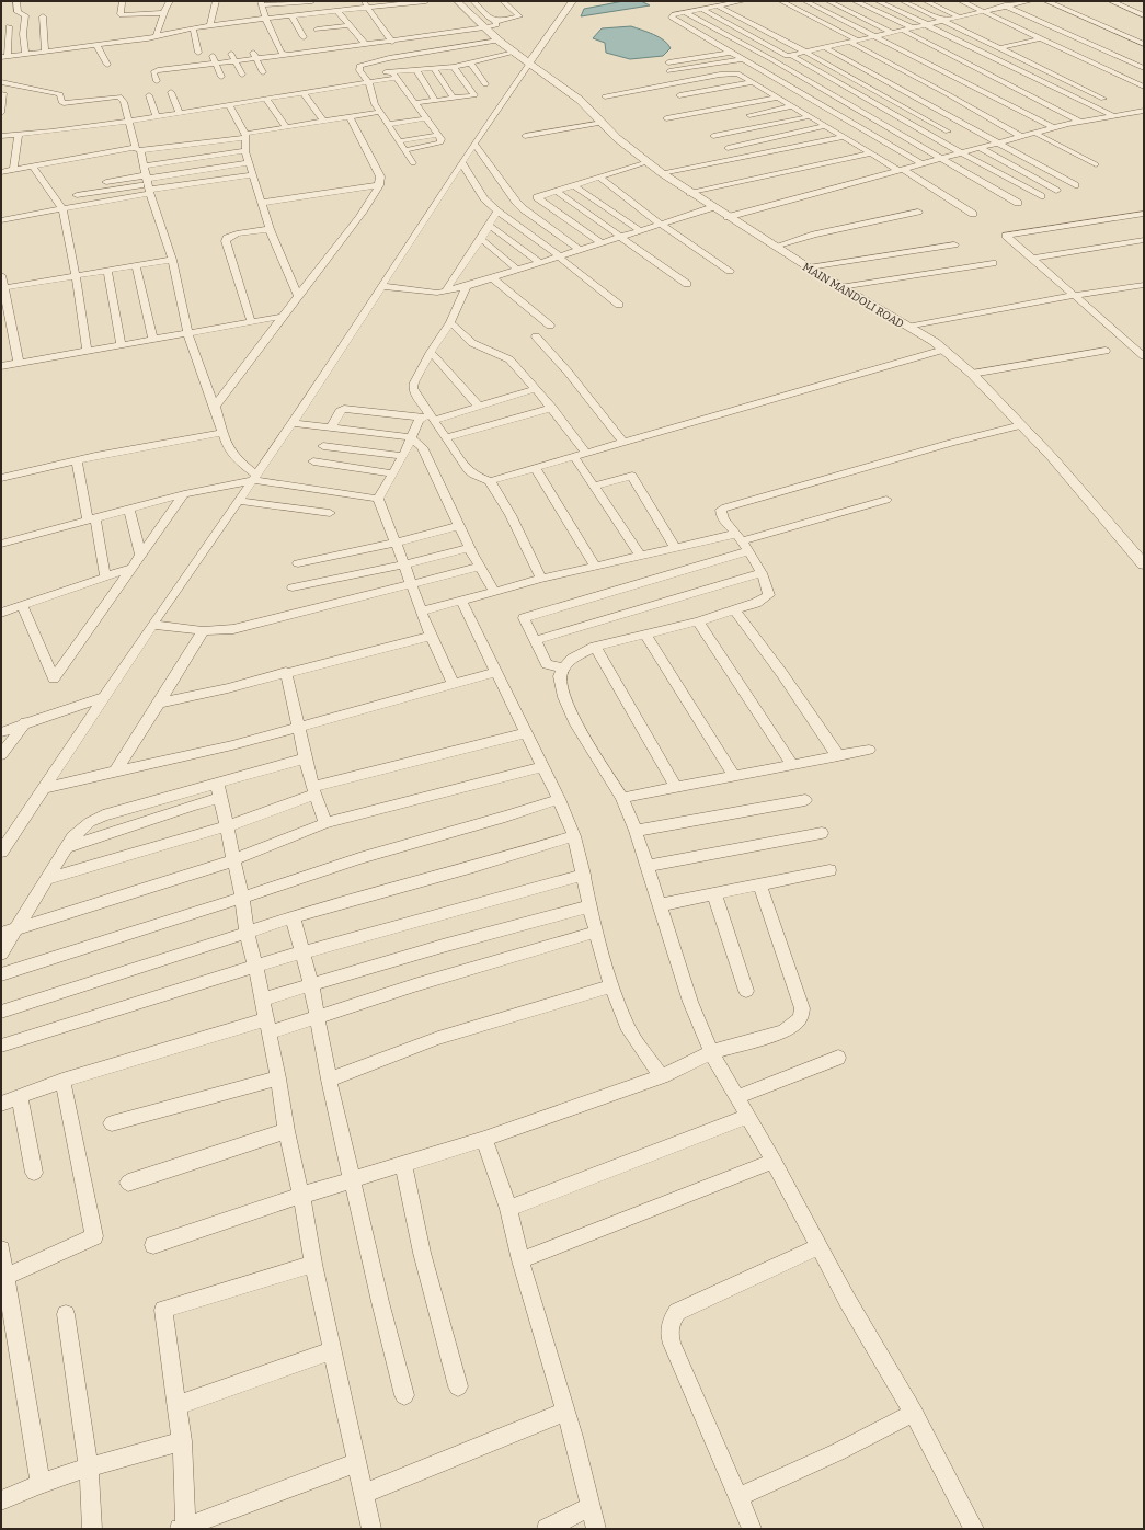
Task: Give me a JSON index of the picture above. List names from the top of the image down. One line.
{"streets":{"street":["MAIN MANDOLI ROAD"]}}
